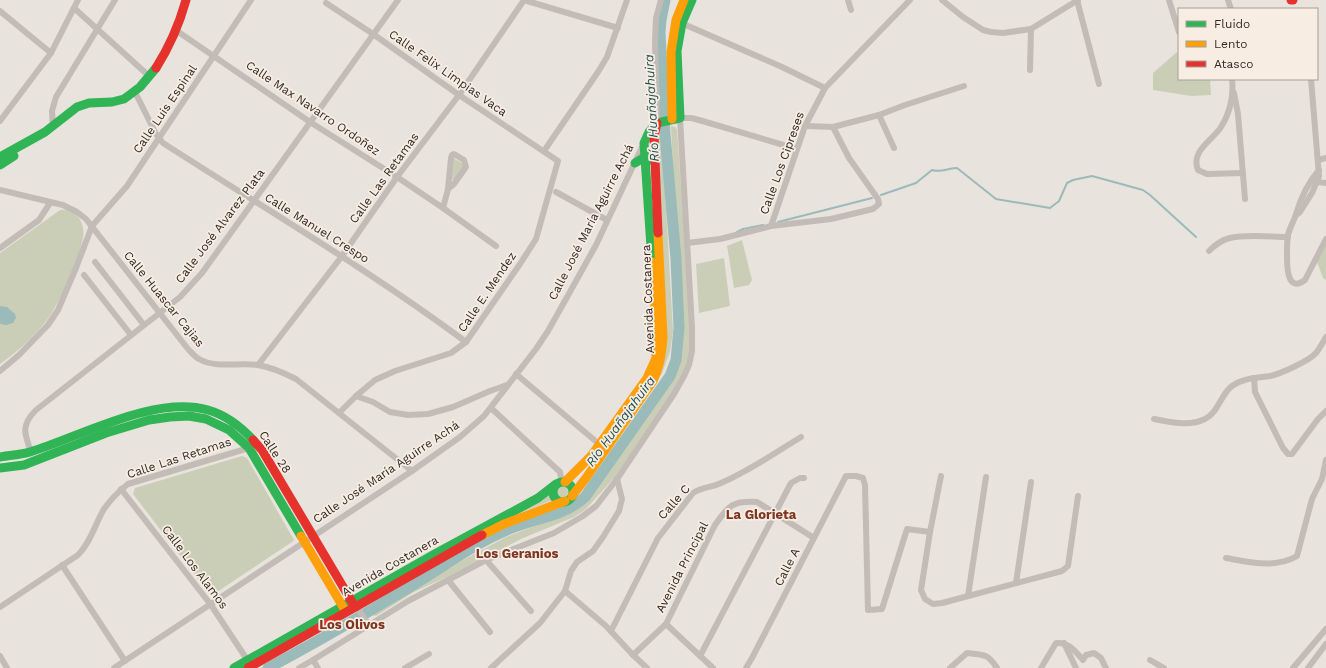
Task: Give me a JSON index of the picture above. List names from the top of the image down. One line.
{"streets":{"main road":["Calle José María Aguirre Achá","Avenida Costanera","Calle 28"],"street":["Calle Felix Limpias Vaca","Calle Max Navarro Ordoñez","Calle Luis Espinal","Calle Los Cipreses","Calle Las Retamas","Calle José Alvarez Plata","Calle Manuel Crespo","Calle E. Mendez","Calle Huascar Cajias","Calle C","Calle Los Alamos","Avenida Principal","Calle A"]},"crossings":[["Calle Felix Limpias Vaca","Calle Las Retamas"],["Calle Felix Limpias Vaca","Calle José Alvarez Plata"],["Calle Felix Limpias Vaca","Calle E. Mendez"],["Calle Max Navarro Ordoñez","Calle Luis Espinal"],["Calle Max Navarro Ordoñez","Calle Las Retamas"],["Calle Max Navarro Ordoñez","Calle José Alvarez Plata"],["Calle Luis Espinal","Calle Manuel Crespo"],["Calle Luis Espinal","Calle Huascar Cajias"],["Calle Las Retamas","Calle Manuel Crespo"],["Calle Las Retamas","Calle Huascar Cajias"],["Calle Las Retamas","Calle 28"],["Calle Las Retamas","Calle Los Alamos"],["Calle José María Aguirre Achá","Calle Huascar Cajias"],["Calle José María Aguirre Achá","Avenida Costanera"],["Calle José María Aguirre Achá","Calle 28"],["Calle José María Aguirre Achá","Calle Los Alamos"],["Calle José Alvarez Plata","Calle Manuel Crespo"],["Calle José Alvarez Plata","Calle Huascar Cajias"],["Calle José Alvarez Plata","Calle 28"],["Calle Manuel Crespo","Calle E. Mendez"],["Calle E. Mendez","Calle Huascar Cajias"],["Avenida Costanera","Calle 28"],["Avenida Costanera","Calle Los Alamos"],["Avenida Principal","Calle A"]],"districts":["La Glorieta","Los Geranios","Los Olivos"],"water":["Río Huañajahuira"],"legend":["Fluido","Lento","Atasco"]}
